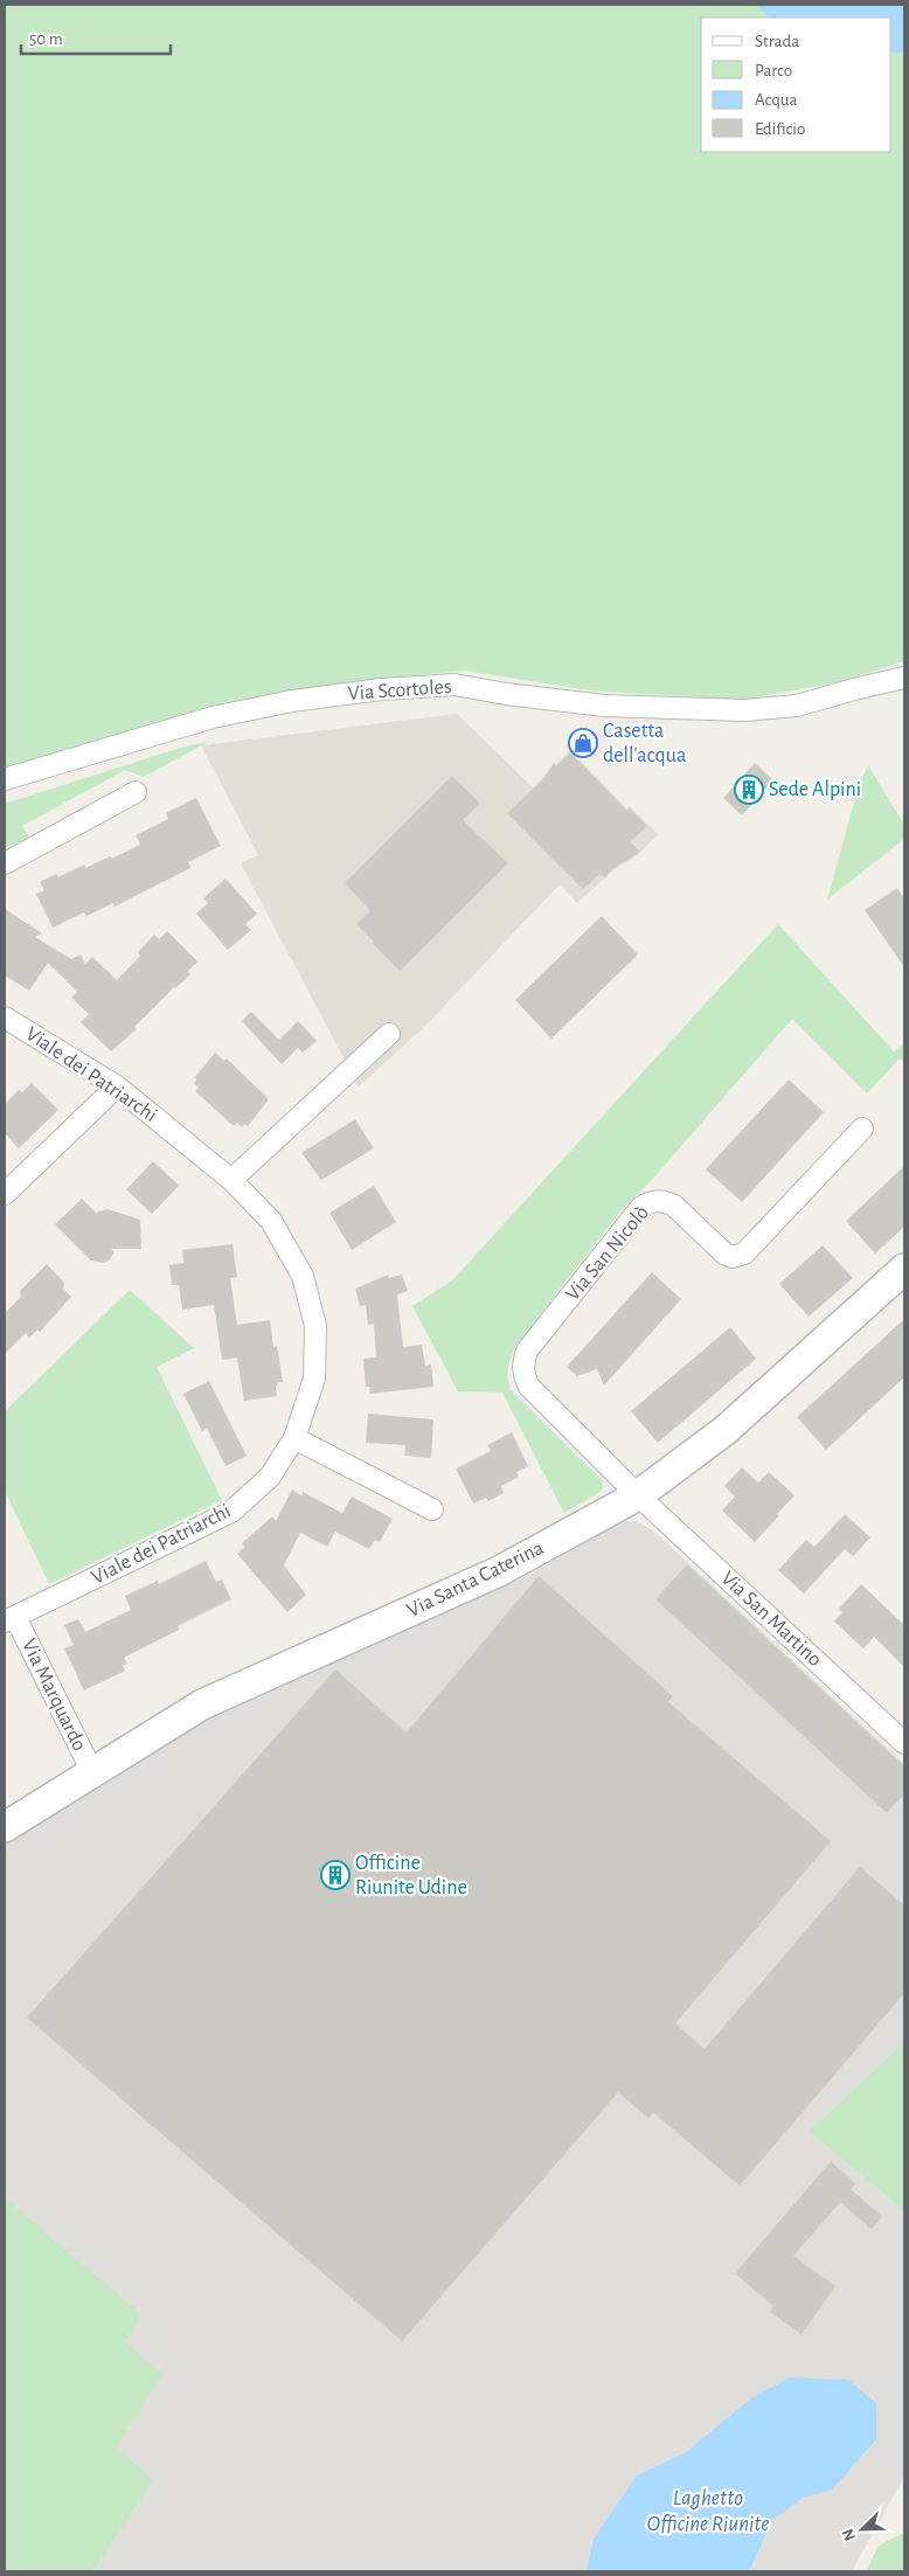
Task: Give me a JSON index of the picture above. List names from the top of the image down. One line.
{"streets":{"street":["Via Scortoles","Viale dei Patriarchi","Via San Nicolò","Via Santa Caterina","Via San Martino","Via Marquardo"]},"crossings":[["Viale dei Patriarchi","Via Marquardo"],["Via San Nicolò","Via Santa Caterina"],["Via San Nicolò","Via San Martino"],["Via Santa Caterina","Via San Martino"],["Via Santa Caterina","Via Marquardo"]],"water":["Laghetto Officine Riunite"],"places":{"shop":["Casetta dell'acqua"],"building":["Sede Alpini","Officine Riunite Udine"]},"legend":["Strada","Parco","Acqua","Edificio"],"scale_bar":"50 m","north":"bottom left"}
